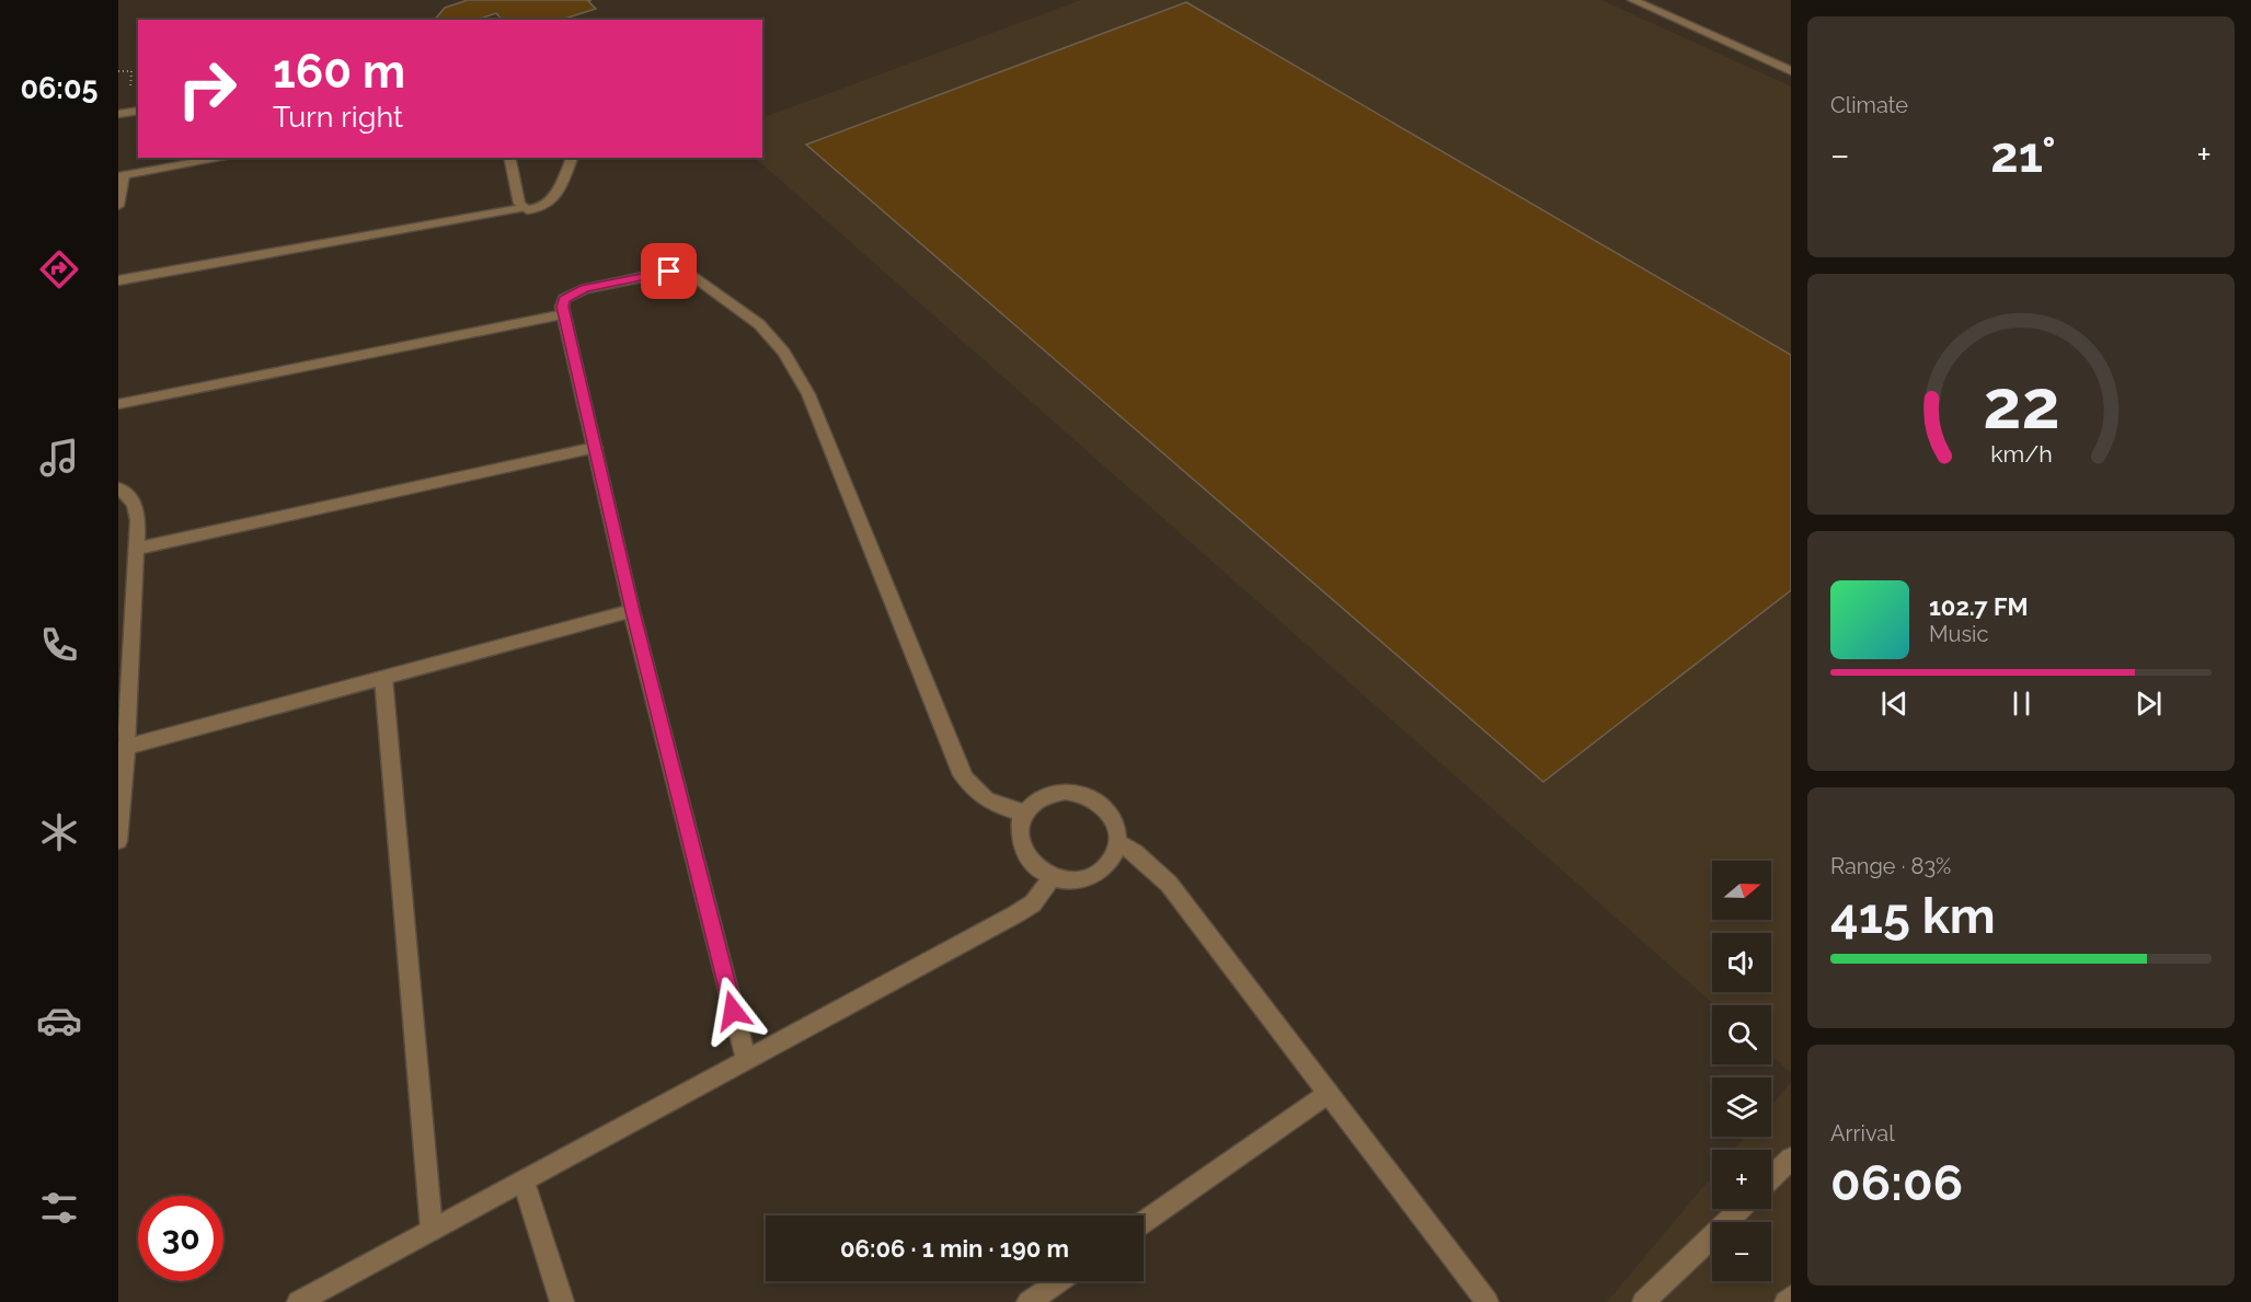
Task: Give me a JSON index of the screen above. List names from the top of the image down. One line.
{"north":"right","page":{"tabs":"06:05","tile":["Climate",["Range · 83%","415 km"],["Arrival","06:06"]],"turn":["160 m","Turn right"],"heat":["−","21°","+"],"song":["102.7 FM","Music"],"map_buttons":["+","−"],"limit":"30","trip":"06:06 · 1 min · 190 m","gauge":["22","km/h"]}}
